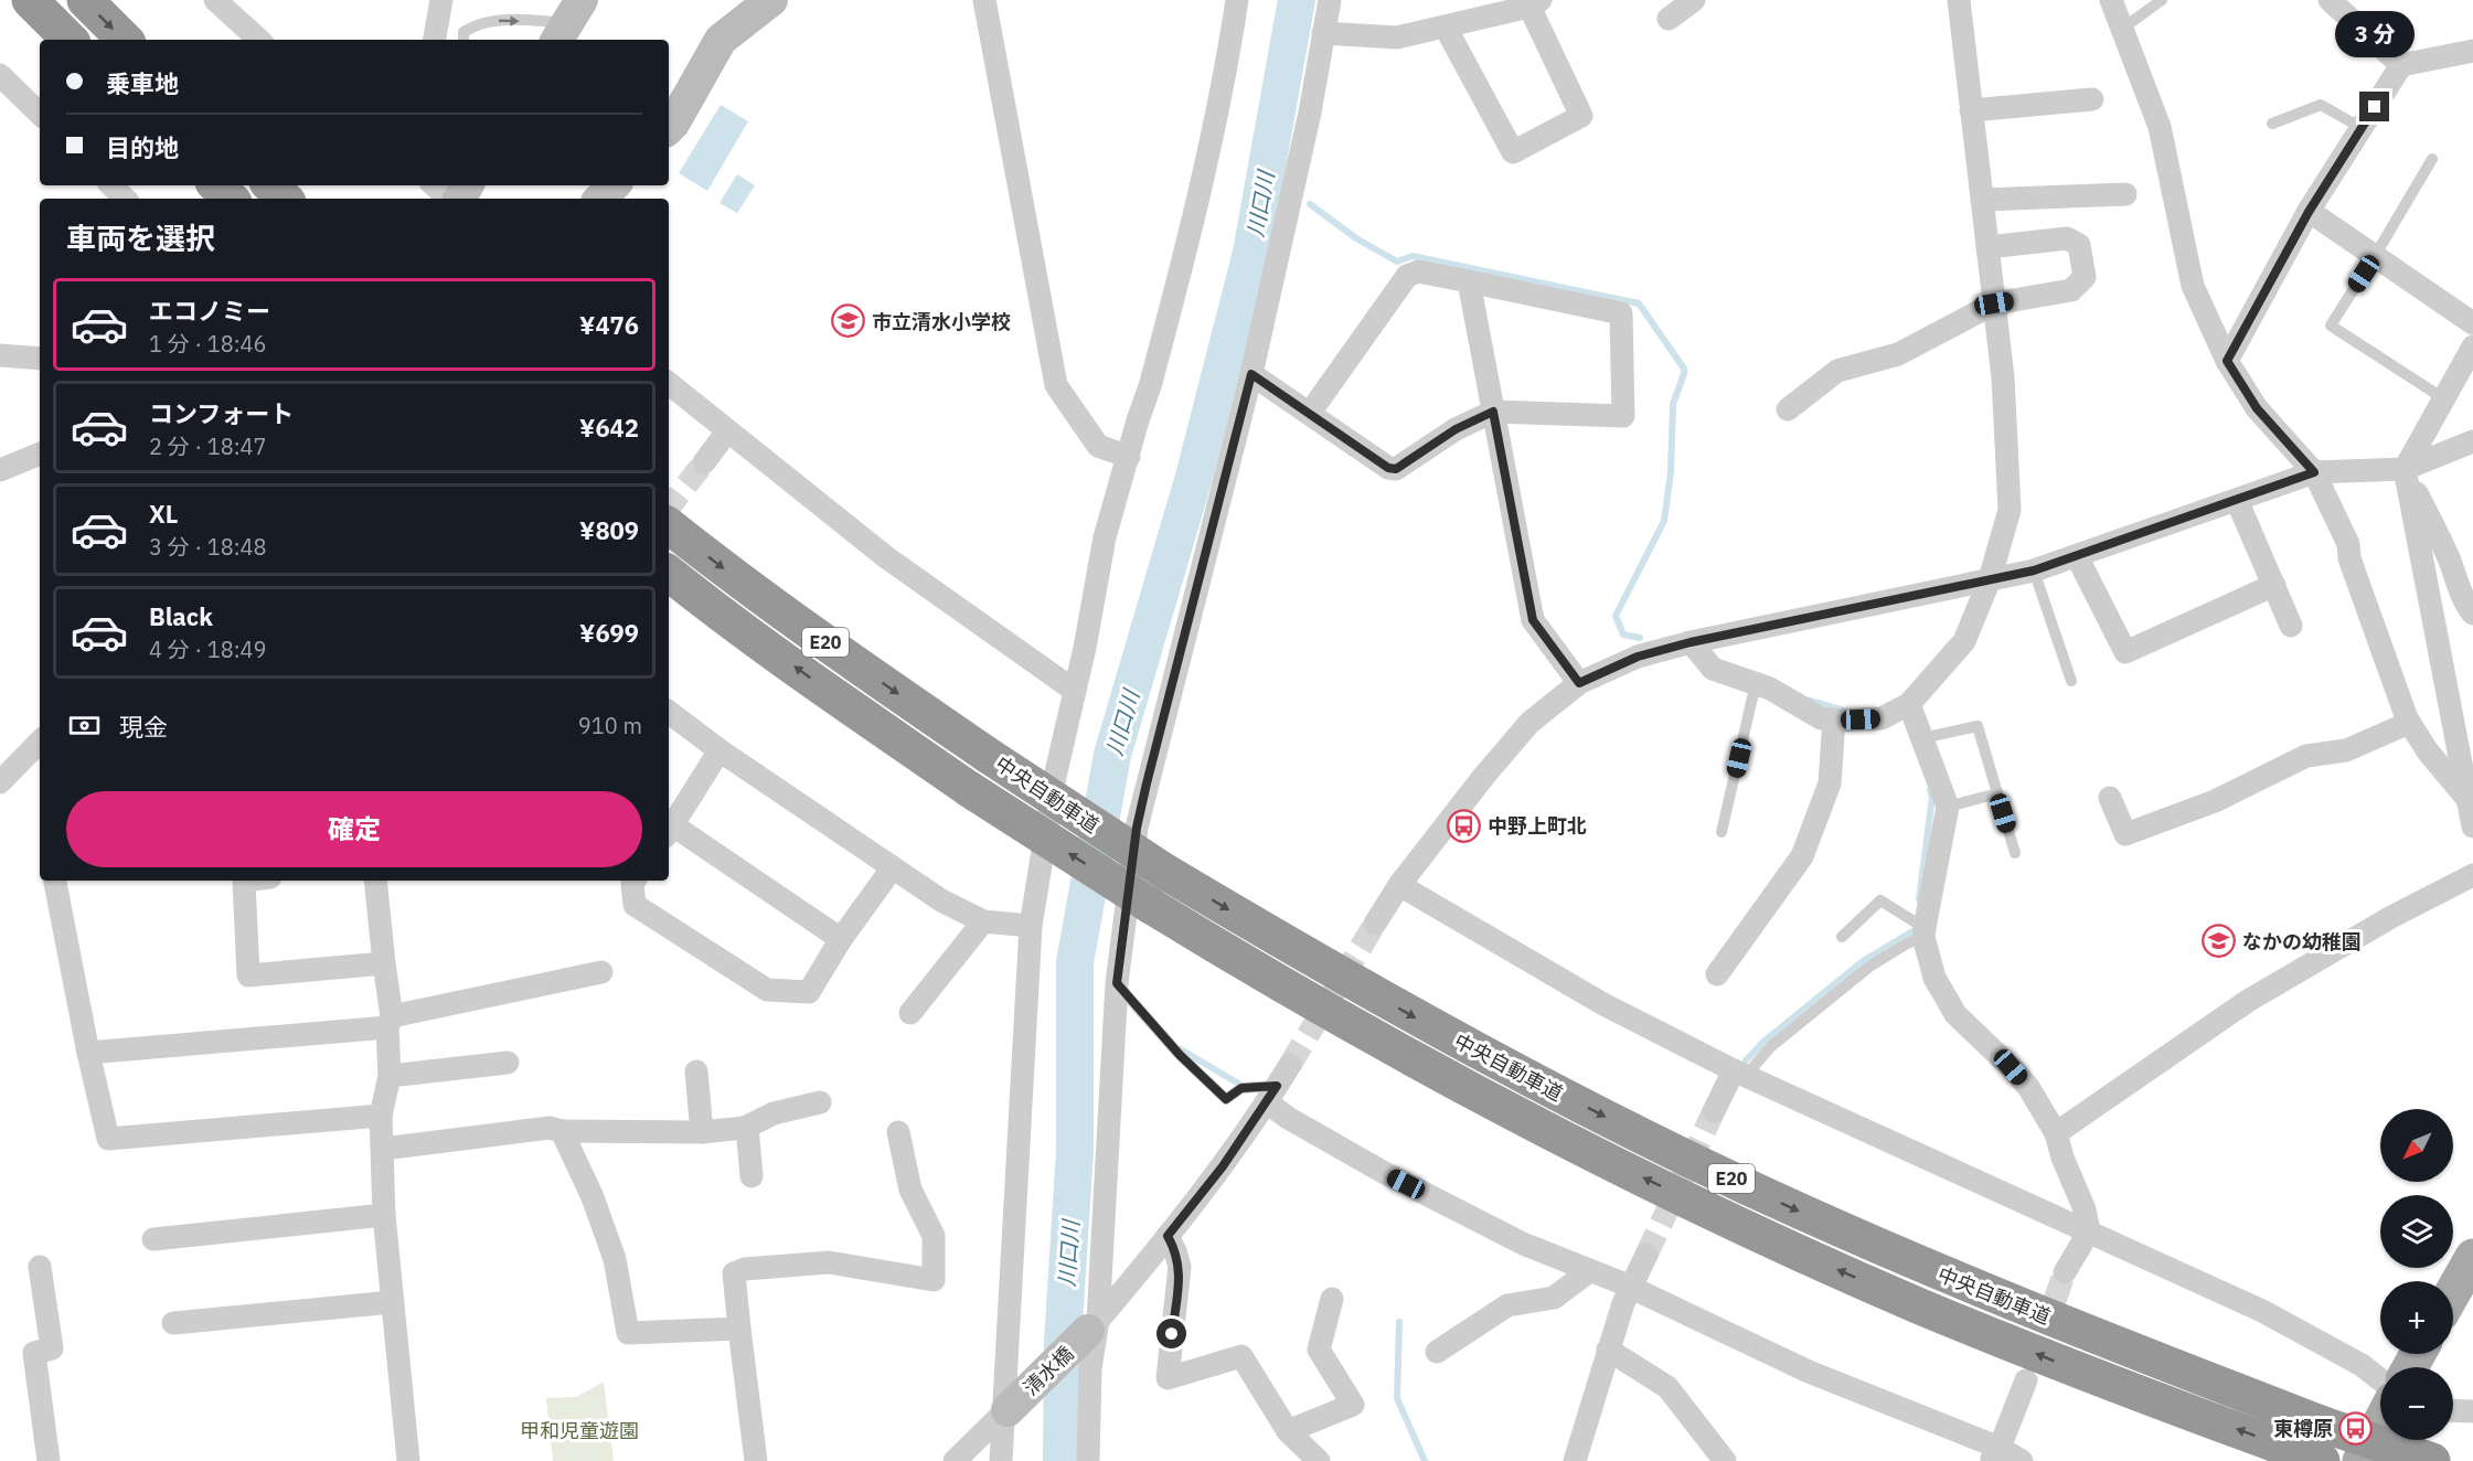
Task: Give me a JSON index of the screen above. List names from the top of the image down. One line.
{"streets":{"highway":["E20","中央自動車道"],"street":["清水橋"]},"water":["川口川"],"parks":["甲和児童遊園"],"places":{"school or university":["市立清水小学校","なかの幼稚園"],"bus stop":["中野上町北","東樽原"]},"north":"bottom left","page":{"bubble":"3 分","banner":["乗車地","目的地"],"heading":"車両を選択","list":[{"name":"エコノミー","note":"1 分 · 18:46","value":"¥476"},{"name":"コンフォート","note":"2 分 · 18:47","value":"¥642"},{"name":"XL","note":"3 分 · 18:48","value":"¥809"},{"name":"Black","note":"4 分 · 18:49","value":"¥699"}],"pay":["現金","910 m"],"buttons":"確定","map_buttons":["+","−"]}}
